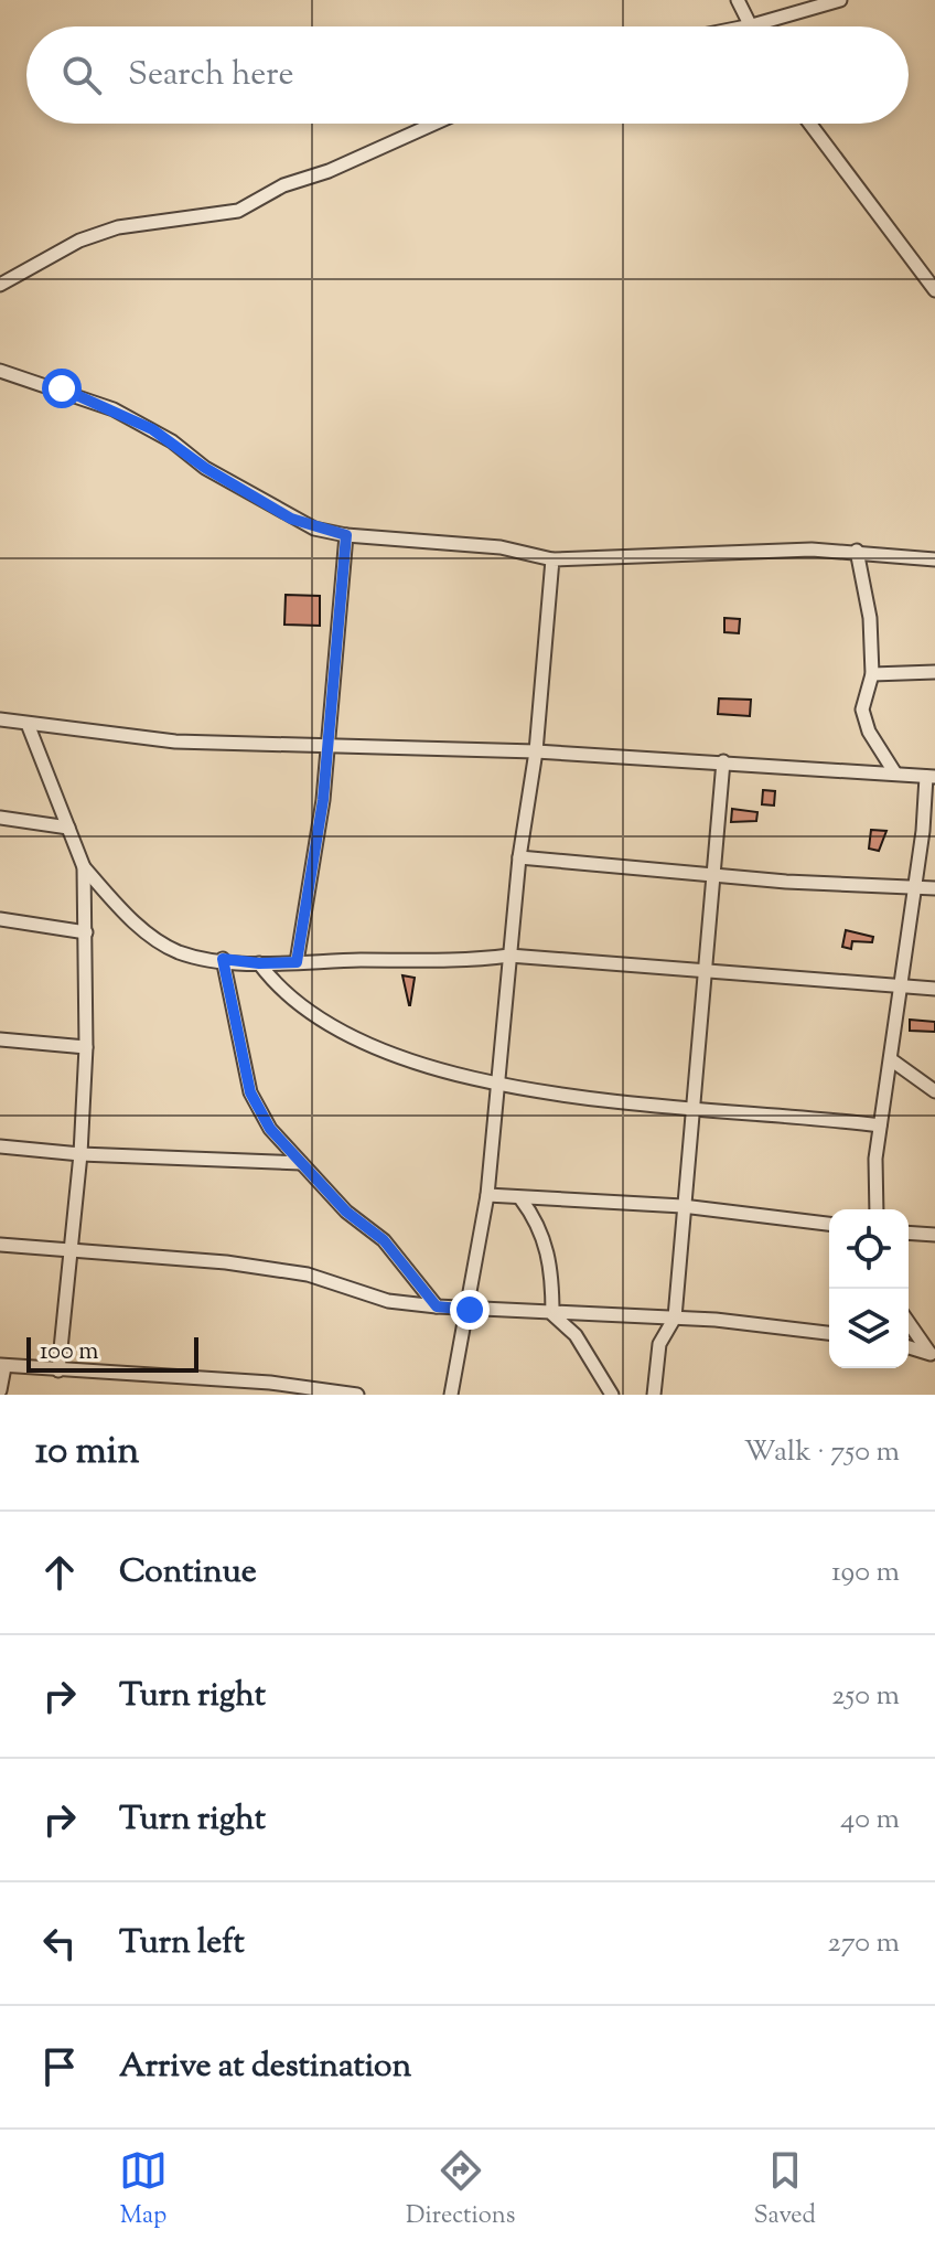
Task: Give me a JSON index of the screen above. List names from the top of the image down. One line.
{"scale_bar":"100 m","page":{"search":"Search here","scale":"100 m","heading":["10 min","Walk · 750 m"],"list":[["Continue","190 m"],["Turn right","250 m"],["Turn right","40 m"],["Turn left","270 m"],"Arrive at destination"],"nav":["Map","Directions","Saved"]}}
